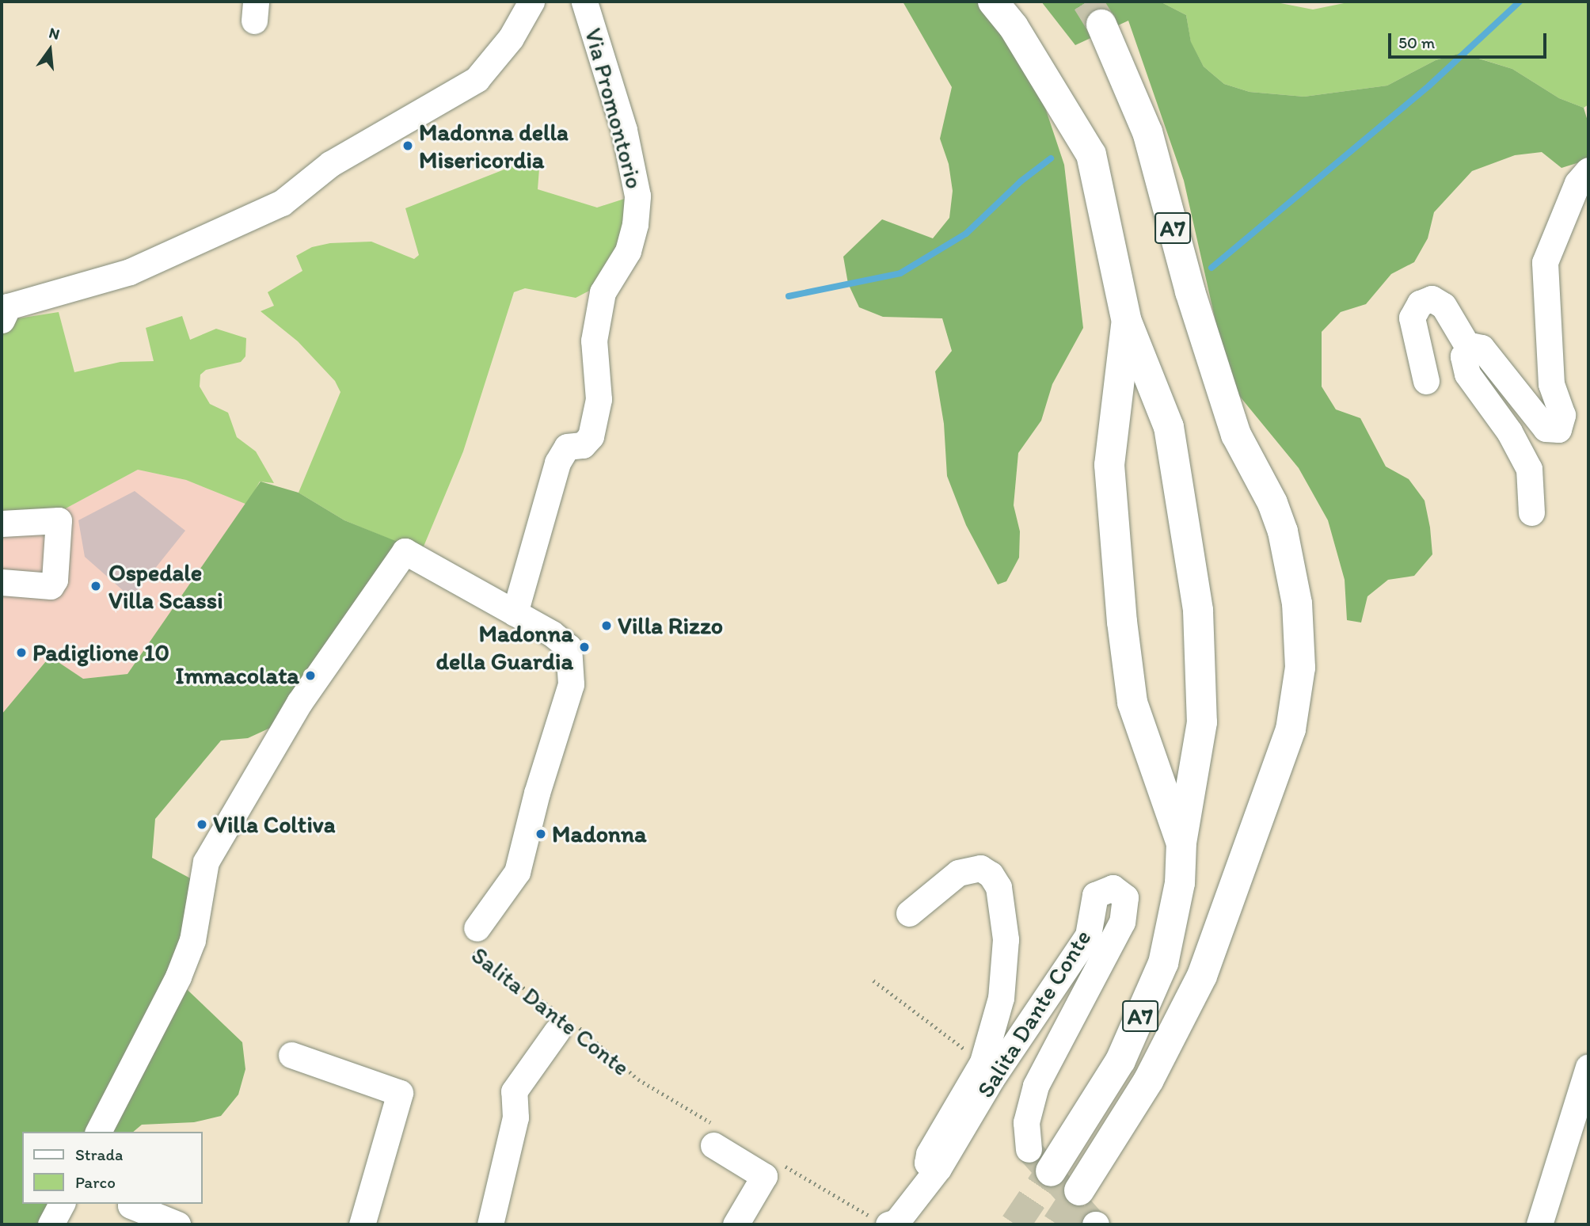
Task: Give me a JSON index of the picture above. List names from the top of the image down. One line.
{"streets":{"highway":["A7"],"street":["Via Promontorio","Salita Dante Conte"]},"crossings":[["Via Promontorio","Salita Dante Conte"]],"places":["Madonna della Misericordia","Ospedale Villa Scassi","Villa Rizzo","Madonna della Guardia","Padiglione 10","Immacolata","Villa Coltiva","Madonna"],"legend":["Strada","Parco"],"scale_bar":"50 m","north":"top"}
